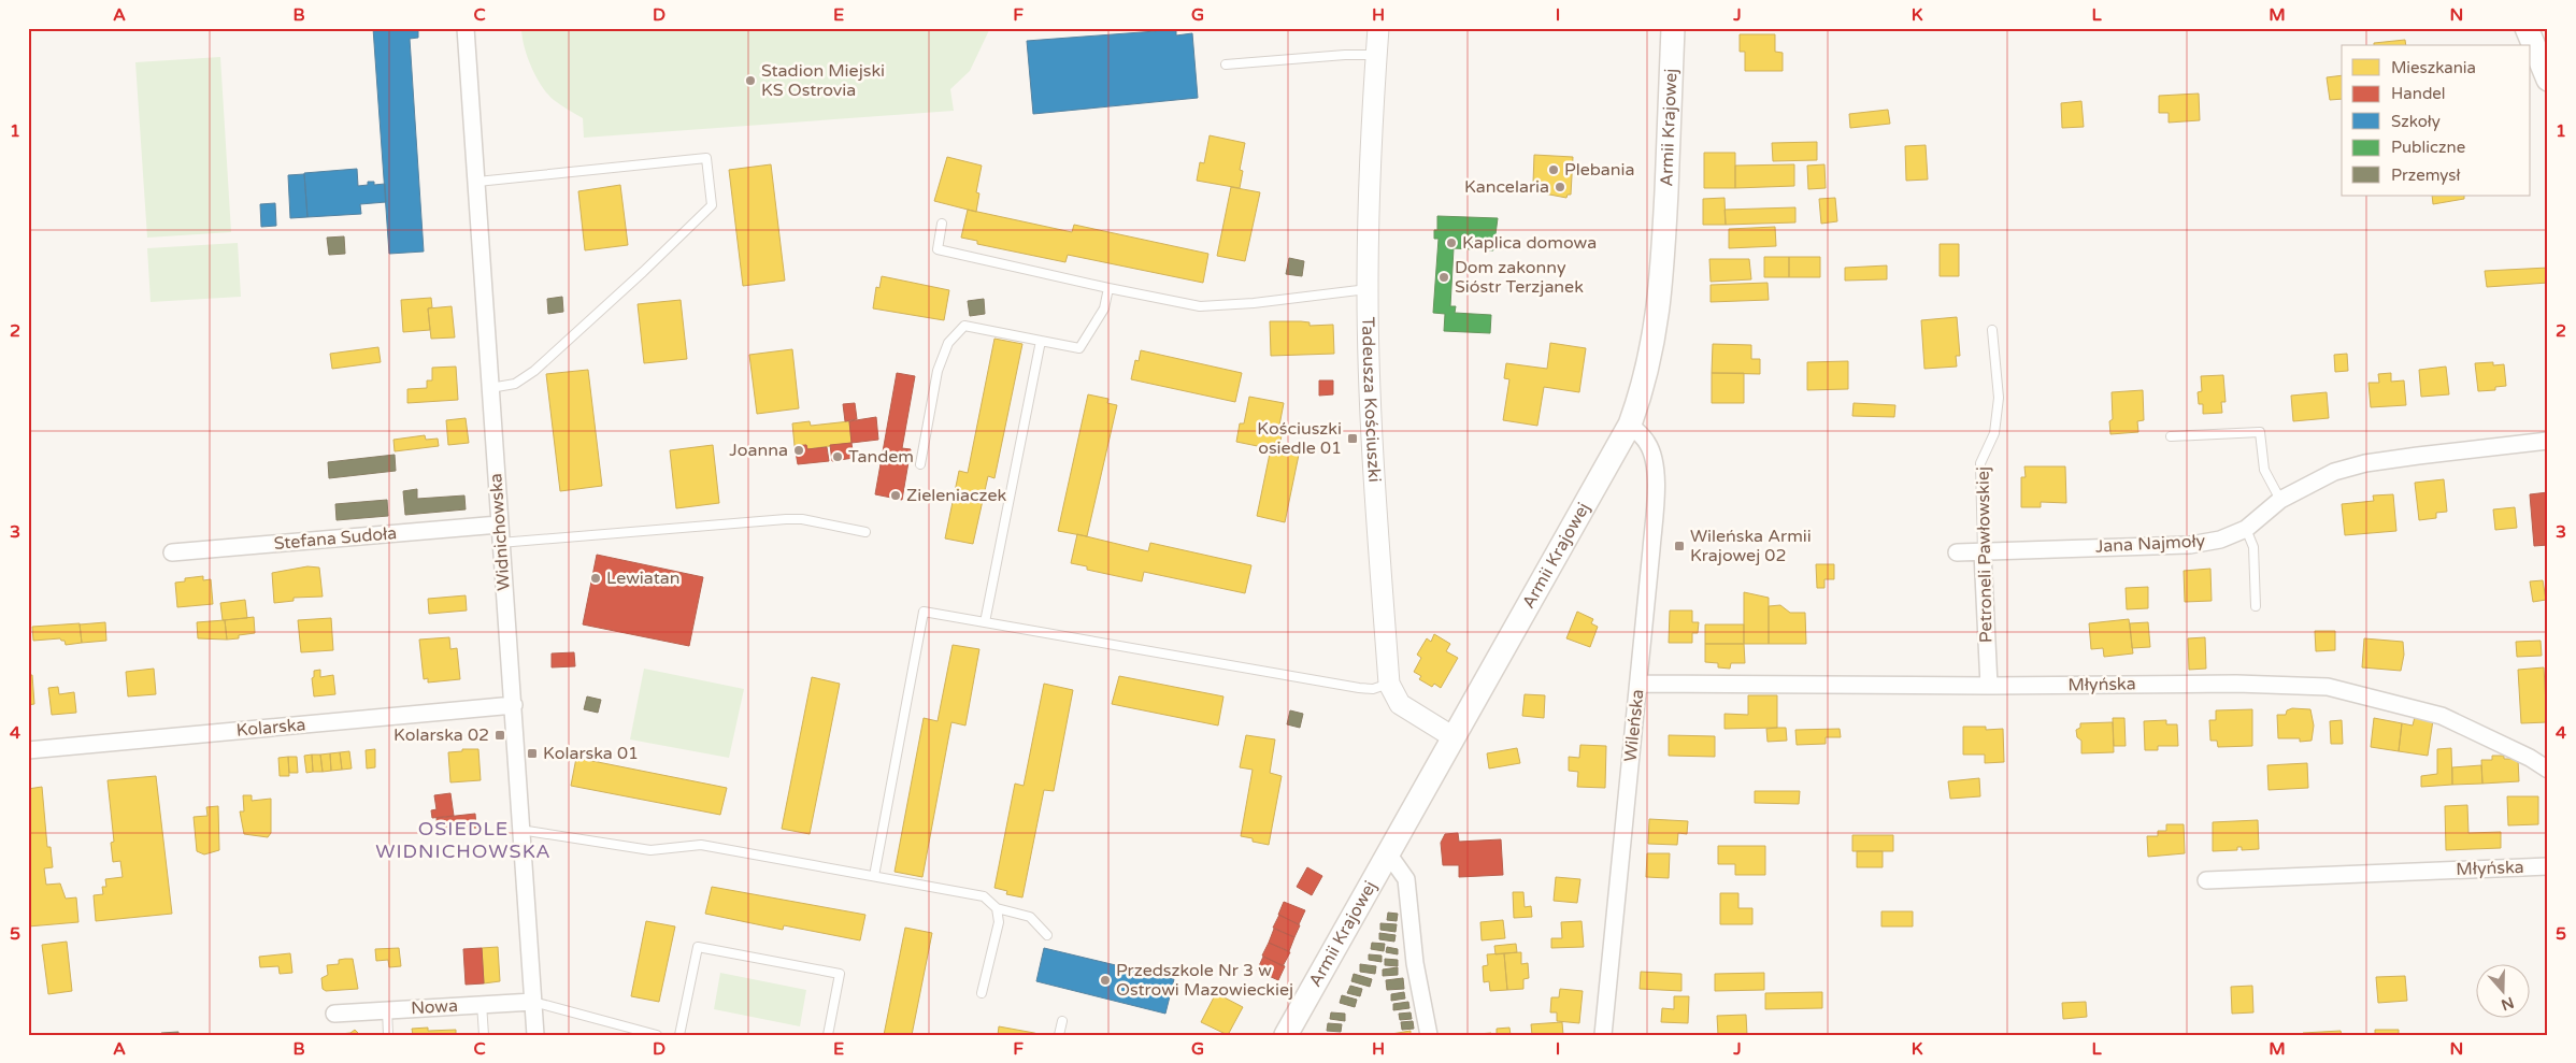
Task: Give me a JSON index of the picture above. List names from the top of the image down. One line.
{"streets":{"main road":["Armii Krajowej"],"street":["Tadeusza Kościuszki","Widnichowska","Stefana Sudoła","Jana Najmoły","Petroneli Pawłowskiej","Młyńska","Wileńska","Kolarska","Nowa"]},"crossings":[["Armii Krajowej","Tadeusza Kościuszki"],["Armii Krajowej","Wileńska"],["Widnichowska","Stefana Sudoła"],["Widnichowska","Kolarska"],["Widnichowska","Nowa"],["Jana Najmoły","Petroneli Pawłowskiej"],["Petroneli Pawłowskiej","Młyńska"],["Młyńska","Wileńska"]],"districts":["OSIEDLE WIDNICHOWSKA"],"places":{"other":["Stadion Miejski KS Ostrovia","Plebania","Kancelaria","Kaplica domowa","Dom zakonny Sióstr Terzjanek","Joanna","Tandem","Zieleniaczek","Lewiatan","Przedszkole Nr 3 w Ostrowi Mazowieckiej"],"transit":["Kościuszki osiedle 01","Wileńska Armii Krajowej 02","Kolarska 02","Kolarska 01"]},"legend":["Mieszkania","Handel","Szkoły","Publiczne","Przemysł"],"north":"bottom","grid":{"columns":["A","B","C","D","E","F","G","H","I","J","K","L","M","N"],"rows":["1","2","3","4","5"]}}
